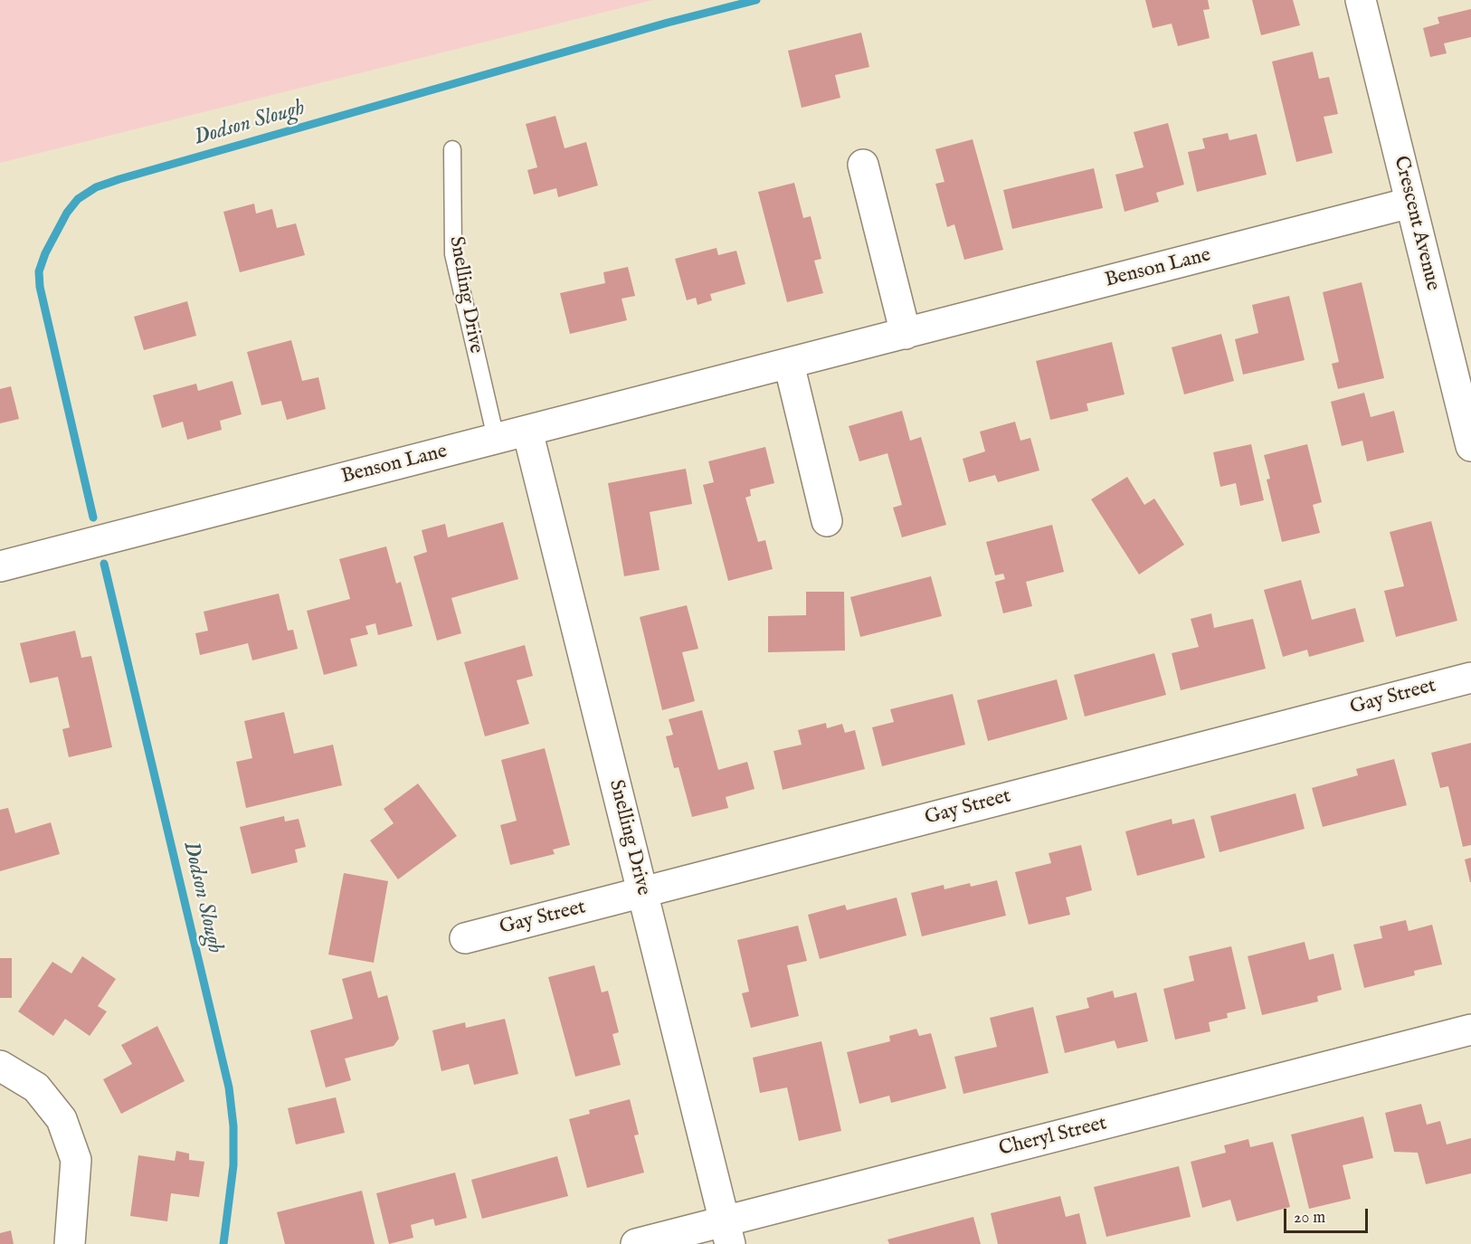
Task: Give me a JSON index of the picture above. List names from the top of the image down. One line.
{"streets":{"street":["Crescent Avenue","Benson Lane","Snelling Drive","Gay Street","Cheryl Street"]},"crossings":[["Crescent Avenue","Benson Lane"],["Benson Lane","Snelling Drive"],["Snelling Drive","Gay Street"],["Snelling Drive","Cheryl Street"]],"water":["Dodson Slough"],"scale_bar":"20 m"}
